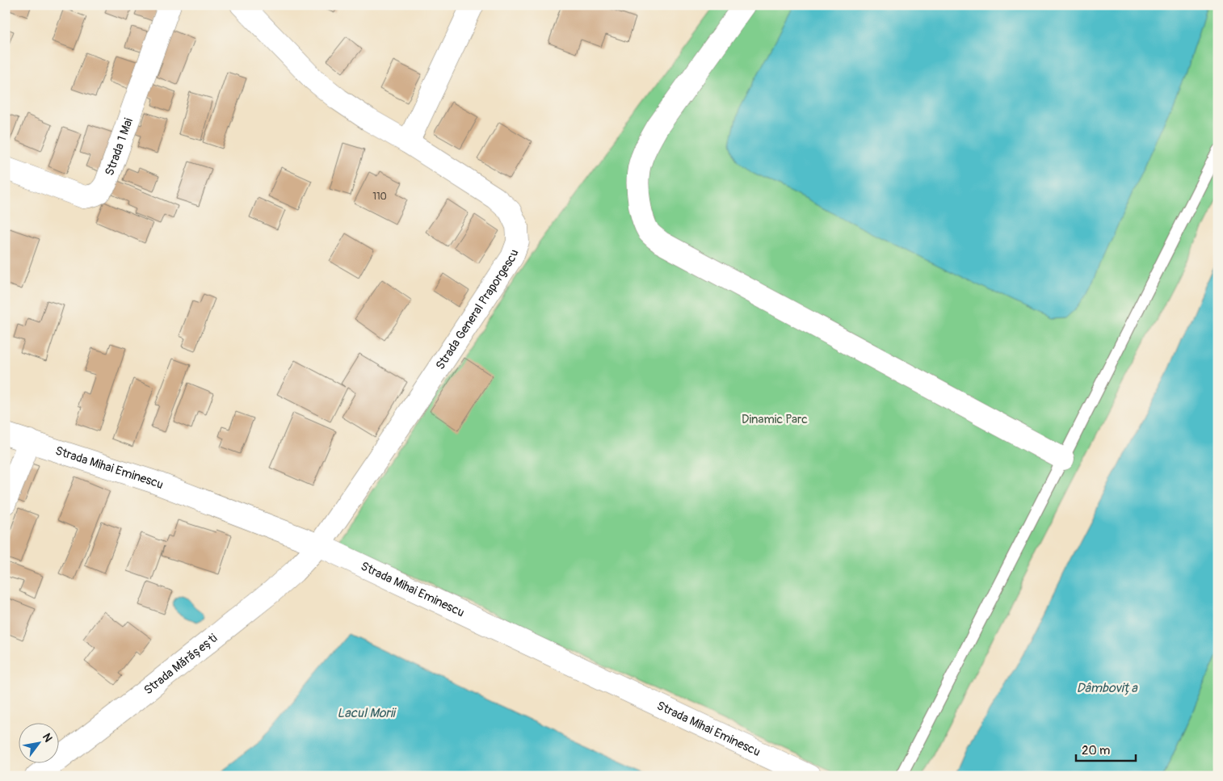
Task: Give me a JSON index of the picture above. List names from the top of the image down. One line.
{"streets":{"street":["Strada 1 Mai","Strada General Praporgescu","Strada Mihai Eminescu","Strada Mărășești"]},"crossings":[["Strada General Praporgescu","Strada Mihai Eminescu"],["Strada General Praporgescu","Strada Mărășești"],["Strada Mihai Eminescu","Strada Mărășești"]],"water":["Dâmbovița","Lacul Morii"],"parks":["Dinamic Parc"],"house_numbers":["110"],"scale_bar":"20 m","north":"top right"}
